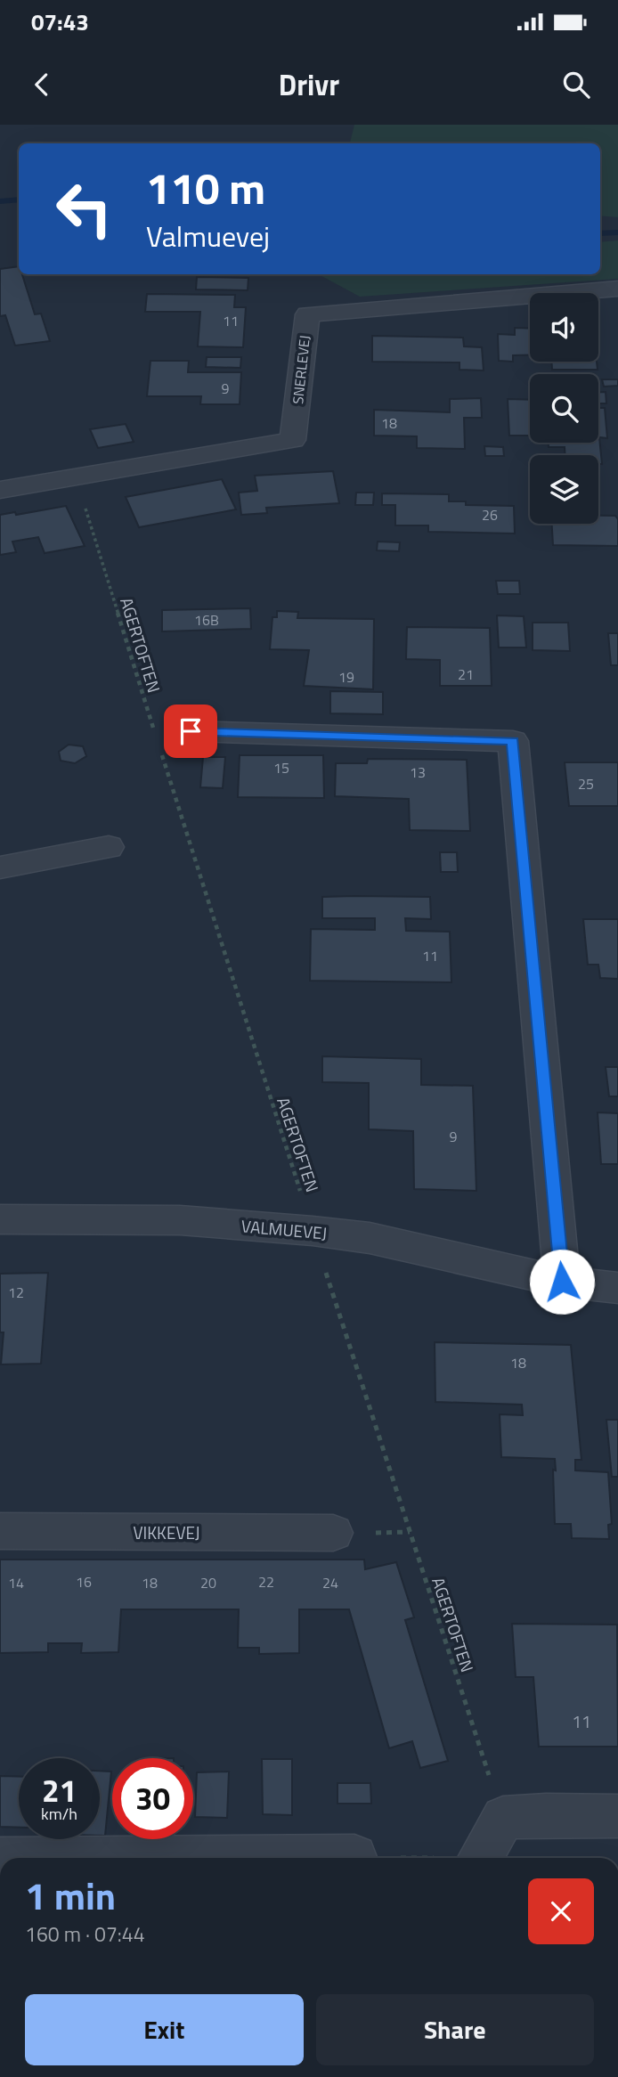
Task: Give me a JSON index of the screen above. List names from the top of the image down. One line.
{"streets":{"street":["SNERLEVEJ","VALMUEVEJ","VIKKEVEJ"],"path":["AGERTOFTEN"]},"crossings":[["SNERLEVEJ","AGERTOFTEN"],["AGERTOFTEN","VALMUEVEJ"]],"house_numbers":["11","9","18","26","16B","21","19","15","13","25","11","9","12","18","16","22","14","18","20","24","11"],"page":{"status":"07:43","header":"Drivr","turn":["110 m","Valmuevej"],"speed":"21 km/h","limit":"30","heading":["1 min","160 m · 07:44"],"buttons":["Exit","Share"]}}
